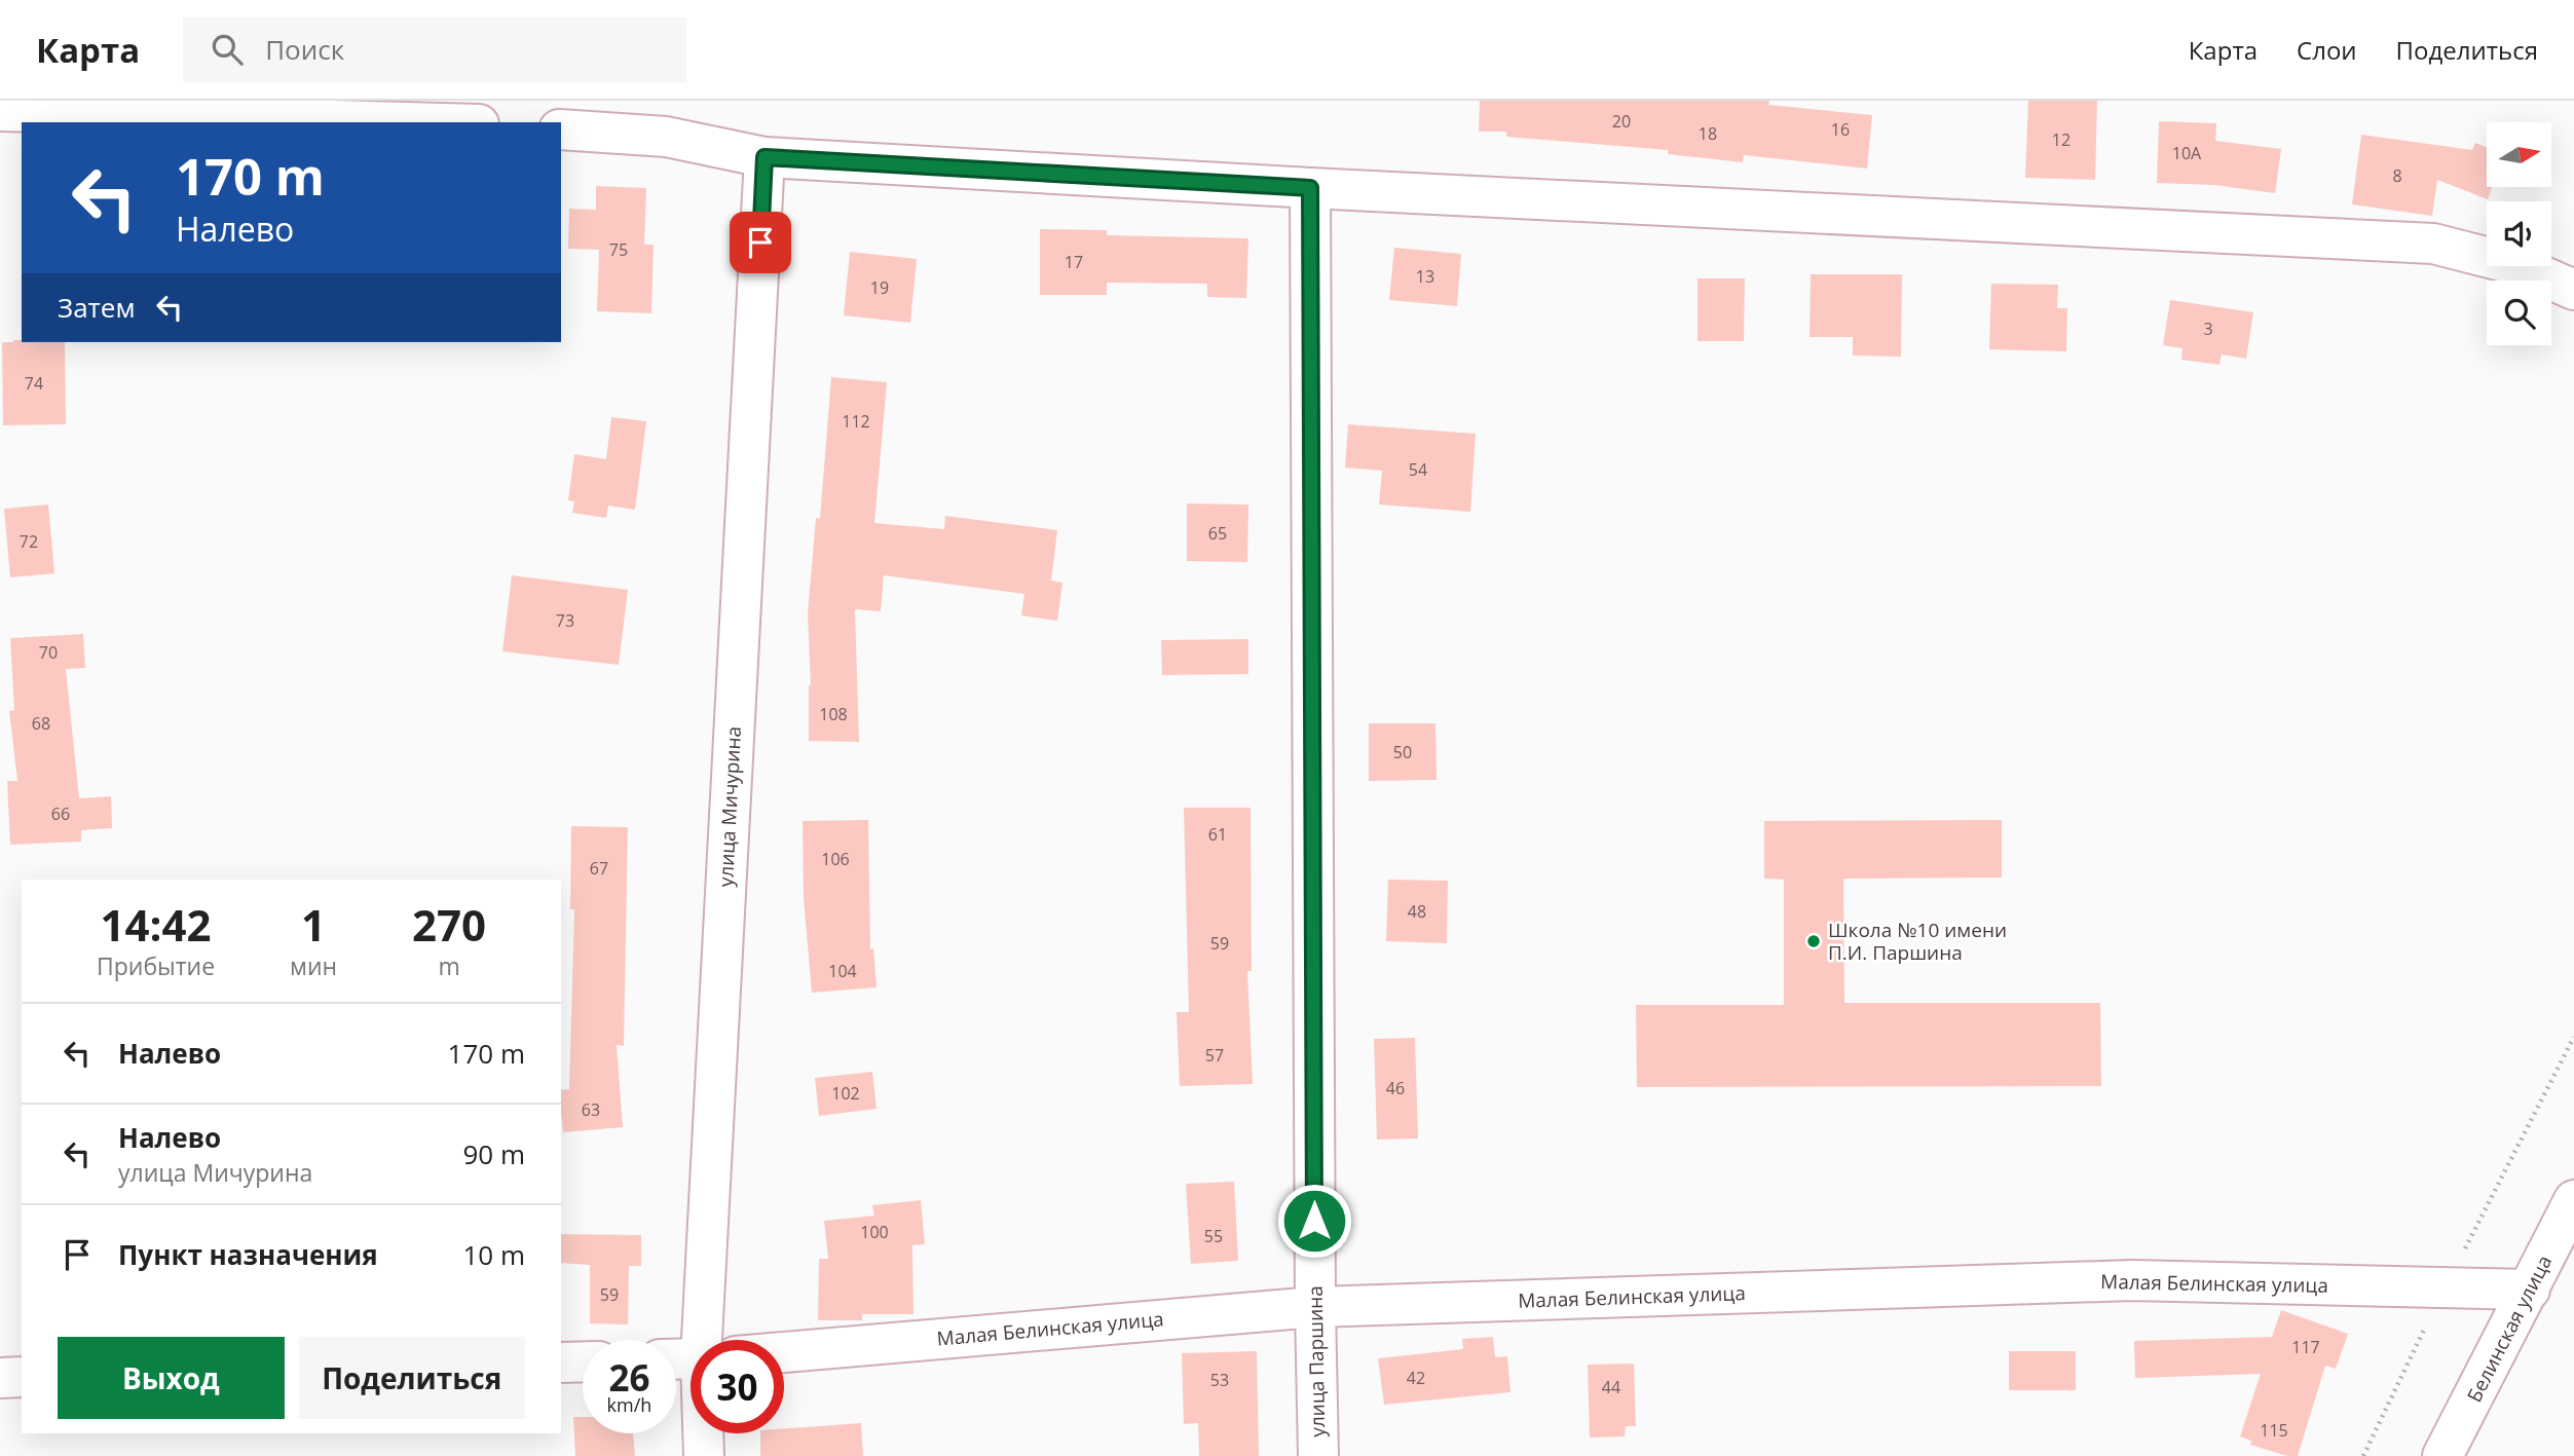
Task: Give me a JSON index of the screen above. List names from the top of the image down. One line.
{"streets":{"street":["улица Мичурина","Малая Белинская улица","Белинская улица","улица Паршина"]},"crossings":[["Малая Белинская улица","Белинская улица"],["Малая Белинская улица","улица Паршина"]],"places":["Школа №10 имени П.И. Паршина"],"house_numbers":["20","16","18","12","10А","8","75","17","13","19","3","74","112","54","65","72","73","70","108","68","50","66","61","106","67","48","59","104","57","46","102","63","100","55","59","117","42","53","44","115"],"north":"right","page":{"header":"Карта","search":"Поиск","nav":["Карта","Слои","Поделиться"],"turn":["170 m","Налево"],"then":"Затем","eta":["14:42","Прибытие","1","мин","270","m"],"list":[{"name":"Налево","value":"170 m"},{"name":"Налево","note":"улица Мичурина","value":"90 m"},{"name":"Пункт назначения","value":"10 m"}],"buttons":["Выход","Поделиться"],"speed":"26 km/h","limit":"30"}}
